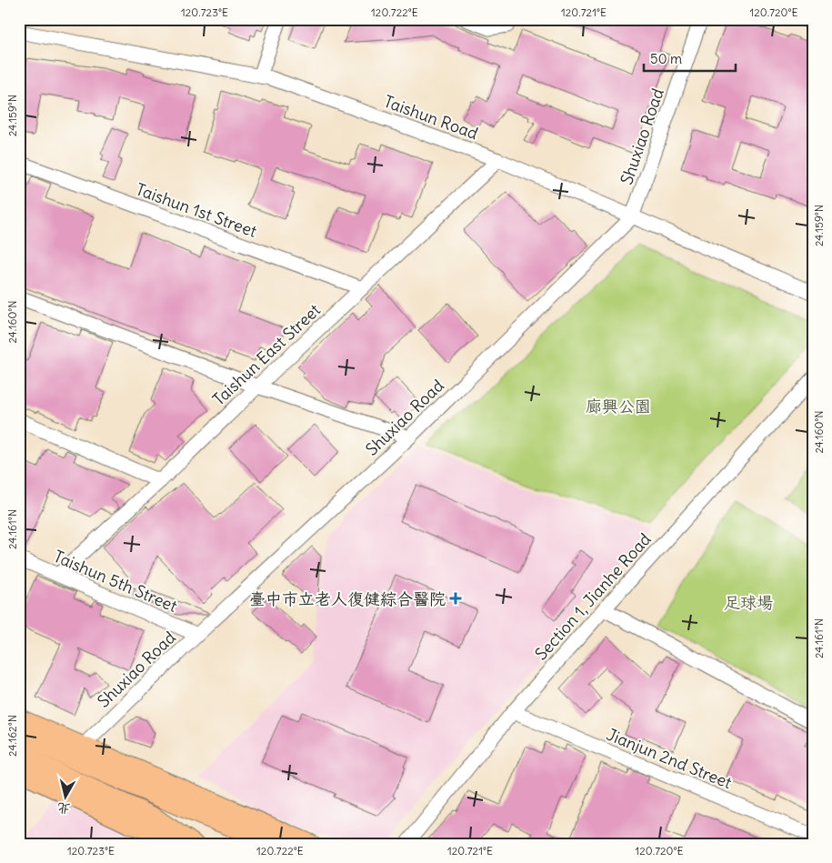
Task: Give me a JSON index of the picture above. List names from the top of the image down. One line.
{"streets":{"street":["Taishun Road","Shuxiao Road","Taishun 1st Street","Taishun East Street","Taishun 5th Street","Section 1, Jianhe Road","Jianjun 2nd Street"]},"crossings":[["Taishun Road","Shuxiao Road"],["Taishun Road","Taishun East Street"],["Shuxiao Road","Taishun 5th Street"],["Taishun 1st Street","Taishun East Street"],["Taishun East Street","Taishun 5th Street"],["Section 1, Jianhe Road","Jianjun 2nd Street"]],"parks":["廊興公園","足球場"],"places":{"health":["臺中市立老人復健綜合醫院"]},"scale_bar":"50 m","north":"bottom","coordinates":["120.723°E","120.722°E","120.721°E","120.720°E","24.159°N","24.160°N","24.161°N","24.162°N"]}
